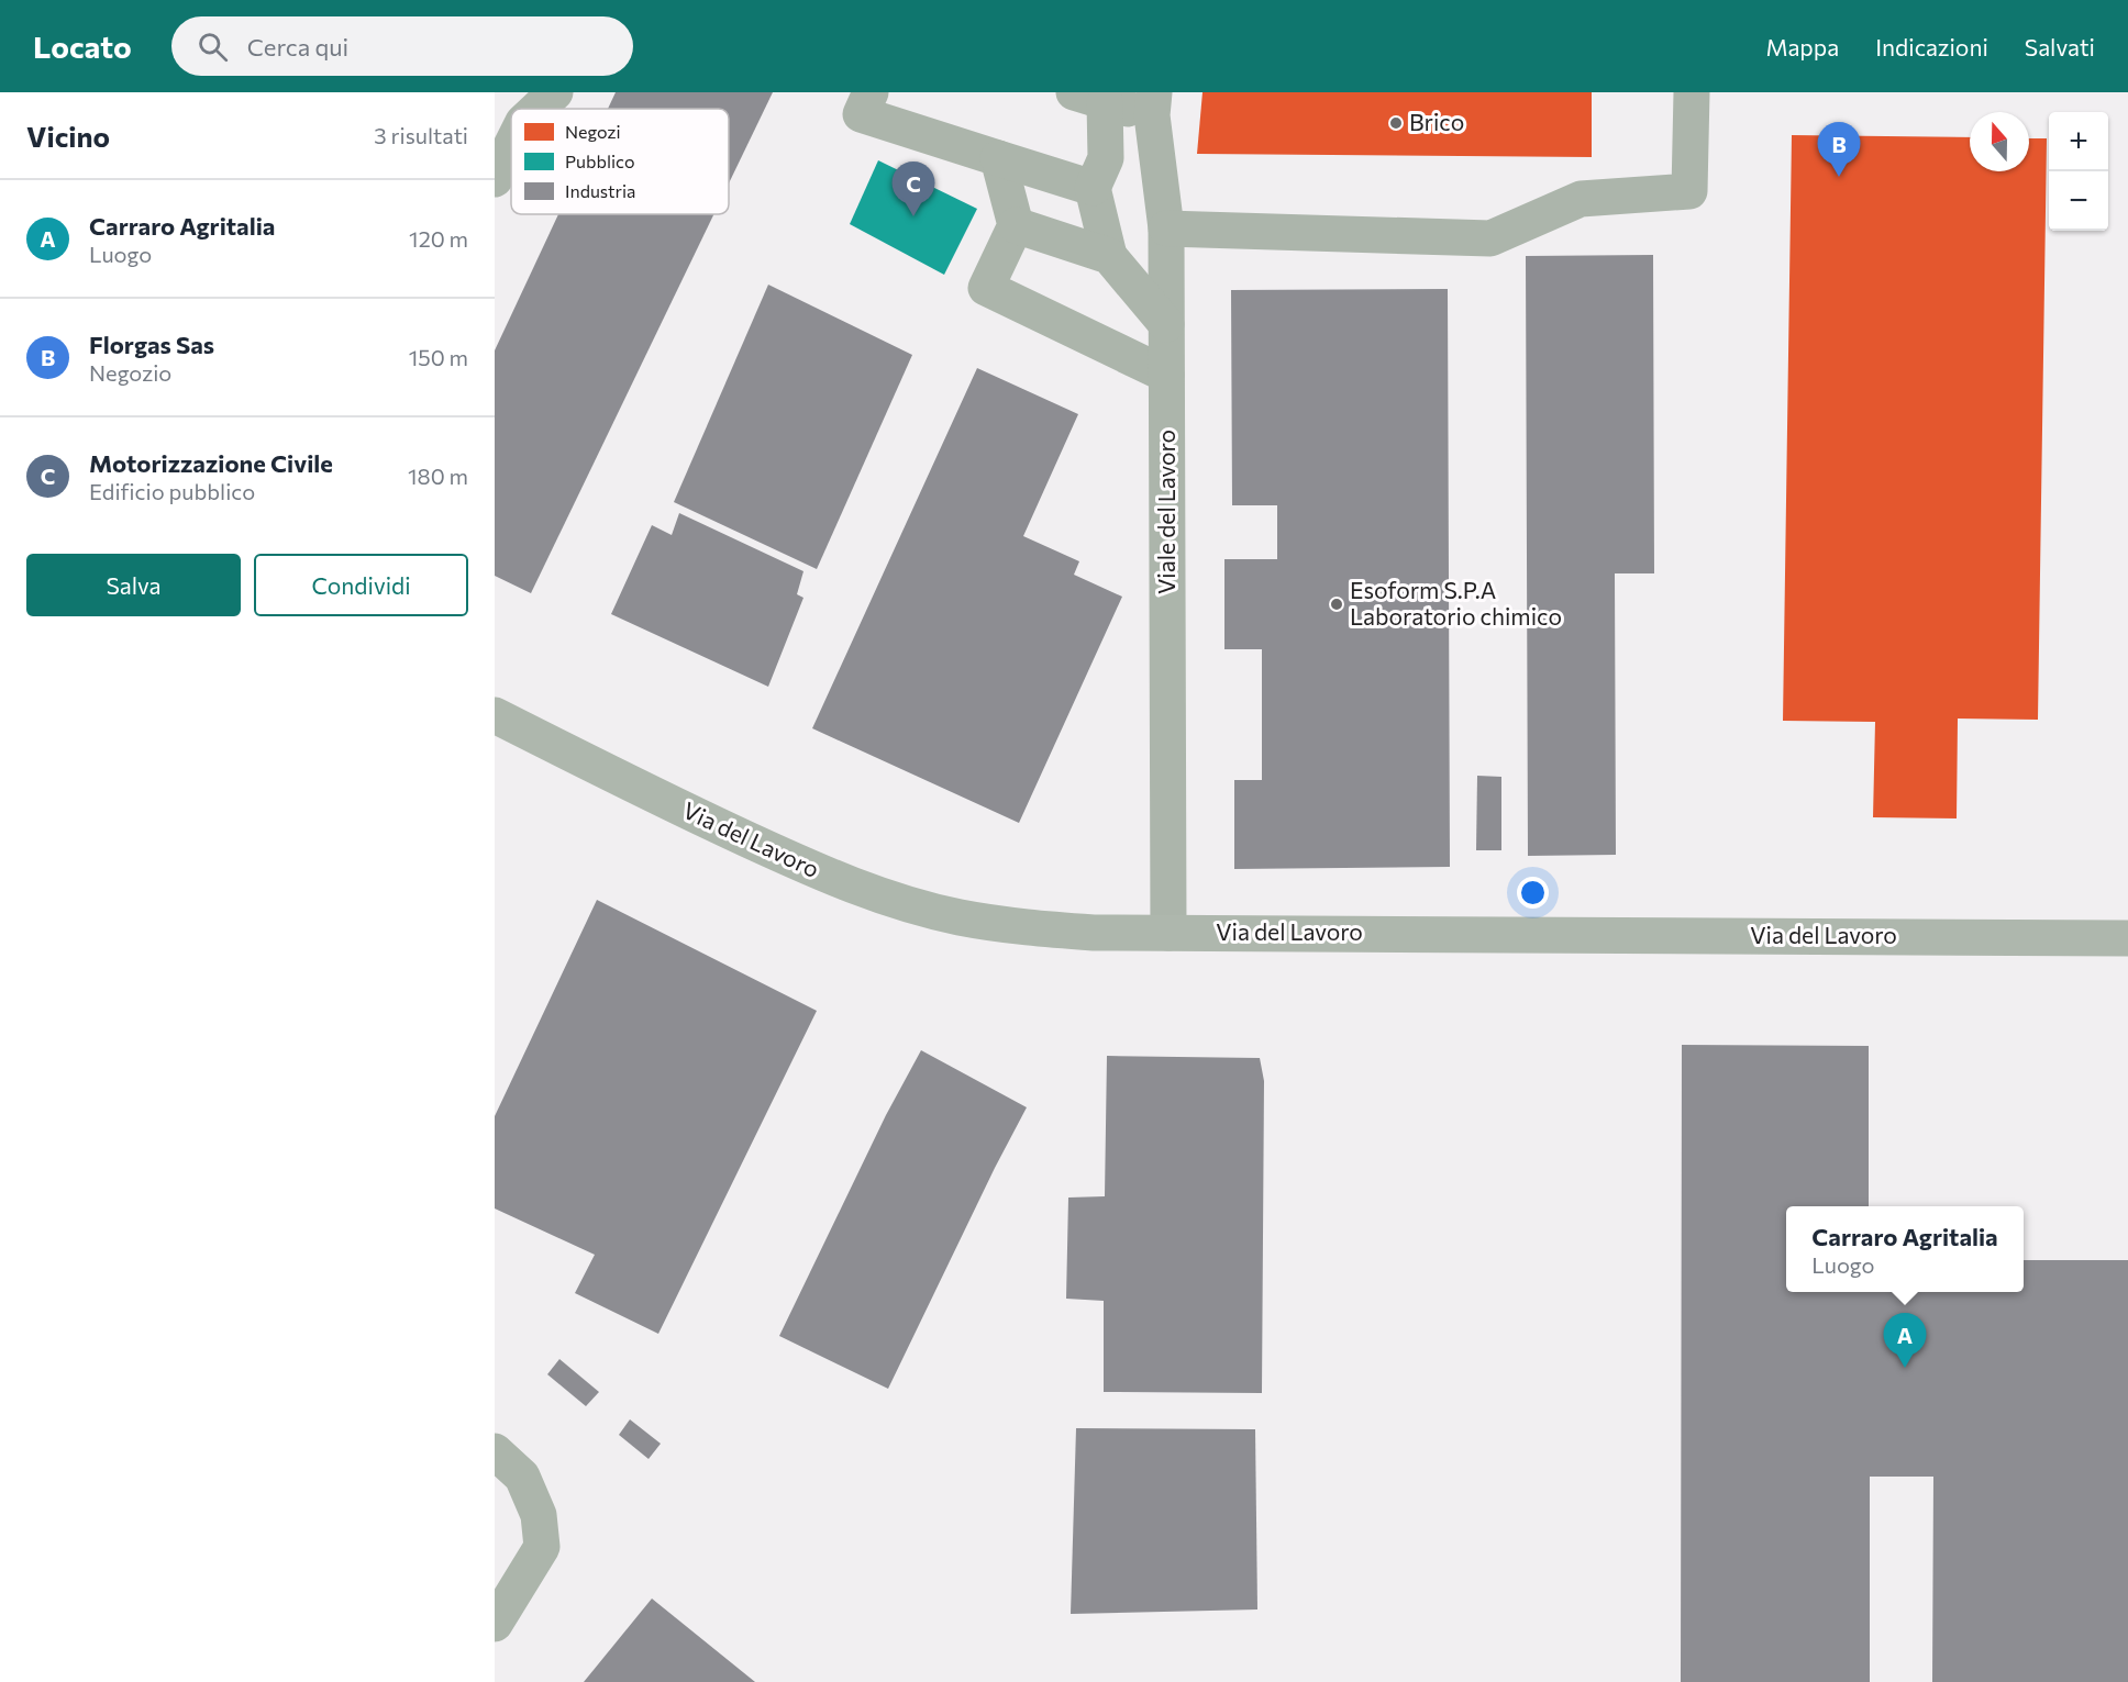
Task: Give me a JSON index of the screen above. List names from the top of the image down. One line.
{"streets":{"main road":["Via del Lavoro"],"street":["Viale del Lavoro"]},"crossings":[["Viale del Lavoro","Via del Lavoro"]],"places":["Brico","Esoform S.P.A Laboratorio chimico"],"legend":["Negozi","Pubblico","Industria"],"north":"top","page":{"header":"Locato","search":"Cerca qui","nav":["Mappa","Indicazioni","Salvati"],"heading":["Vicino","3 risultati"],"map_buttons":["+","−"],"pins":["B","C","A"],"list":[{"mark":"A","name":"Carraro Agritalia","note":"Luogo","value":"120 m"},{"mark":"B","name":"Florgas Sas","note":"Negozio","value":"150 m"},{"mark":"C","name":"Motorizzazione Civile","note":"Edificio pubblico","value":"180 m"}],"buttons":["Salva","Condividi"],"popup":["Carraro Agritalia","Luogo"]}}
